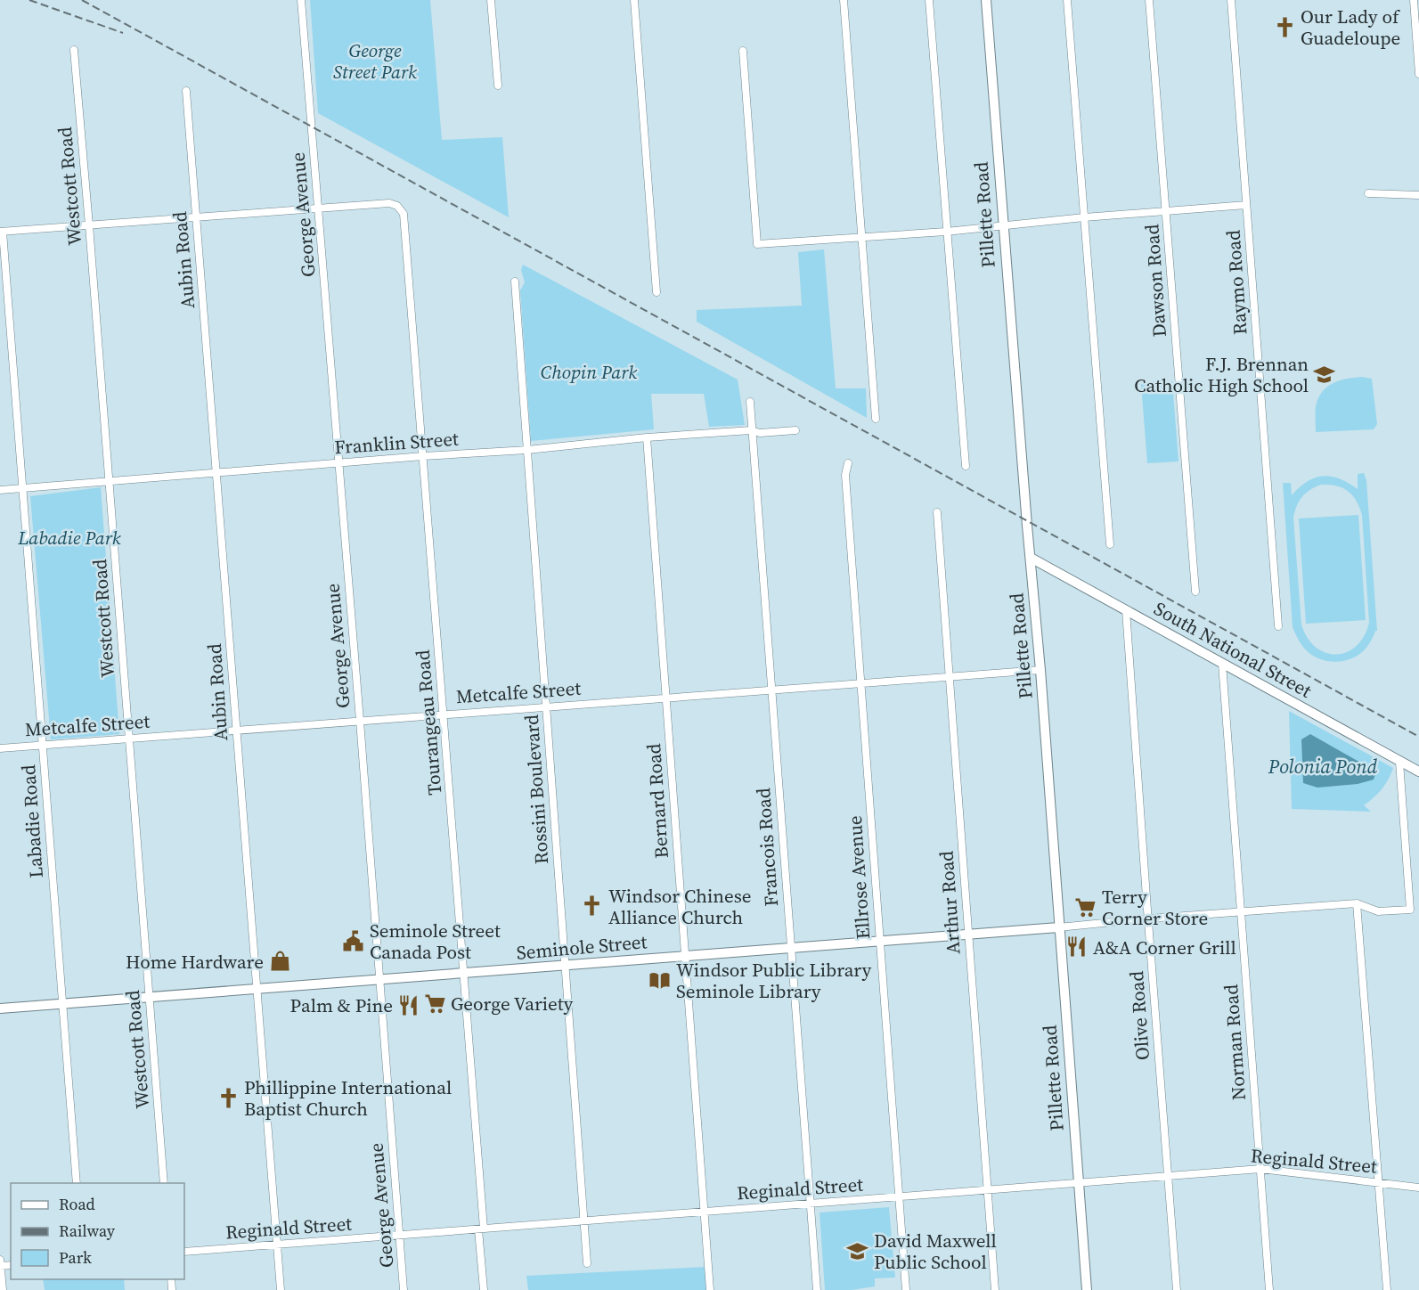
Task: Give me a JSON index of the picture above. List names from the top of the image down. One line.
{"streets":{"street":["Westcott Road","George Avenue","Pillette Road","Aubin Road","Dawson Road","Raymo Road","Franklin Street","South National Street","Metcalfe Street","Tourangeau Road","Rossini Boulevard","Bernard Road","Labadie Road","Francois Road","Ellrose Avenue","Arthur Road","Seminole Street","Olive Road","Norman Road","Reginald Street"]},"crossings":[["Westcott Road","Franklin Street"],["Westcott Road","Metcalfe Street"],["Westcott Road","Seminole Street"],["George Avenue","Franklin Street"],["George Avenue","Metcalfe Street"],["George Avenue","Tourangeau Road"],["George Avenue","Seminole Street"],["George Avenue","Reginald Street"],["Pillette Road","South National Street"],["Pillette Road","Metcalfe Street"],["Pillette Road","Seminole Street"],["Pillette Road","Reginald Street"],["Aubin Road","Franklin Street"],["Aubin Road","Metcalfe Street"],["Aubin Road","Seminole Street"],["Aubin Road","Reginald Street"],["Franklin Street","Tourangeau Road"],["Franklin Street","Rossini Boulevard"],["Franklin Street","Bernard Road"],["Franklin Street","Labadie Road"],["Franklin Street","Francois Road"],["South National Street","Olive Road"],["South National Street","Norman Road"],["Metcalfe Street","Tourangeau Road"],["Metcalfe Street","Rossini Boulevard"],["Metcalfe Street","Bernard Road"],["Metcalfe Street","Labadie Road"],["Metcalfe Street","Francois Road"],["Metcalfe Street","Ellrose Avenue"],["Metcalfe Street","Arthur Road"],["Tourangeau Road","Seminole Street"],["Tourangeau Road","Reginald Street"],["Rossini Boulevard","Seminole Street"],["Rossini Boulevard","Reginald Street"],["Bernard Road","Seminole Street"],["Bernard Road","Reginald Street"],["Labadie Road","Seminole Street"],["Francois Road","Seminole Street"],["Francois Road","Reginald Street"],["Ellrose Avenue","Seminole Street"],["Ellrose Avenue","Reginald Street"],["Arthur Road","Seminole Street"],["Arthur Road","Reginald Street"],["Seminole Street","Olive Road"],["Seminole Street","Norman Road"],["Olive Road","Reginald Street"],["Norman Road","Reginald Street"]],"water":["Polonia Pond"],"parks":["George Street Park","Chopin Park","Labadie Park"],"places":{"church":["Our Lady of Guadeloupe","Windsor Chinese Alliance Church","Phillippine International Baptist Church"],"school or university":["F.J. Brennan Catholic High School","David Maxwell Public School"],"supermarket":["Terry Corner Store","George Variety"],"public building":["Seminole Street Canada Post"],"restaurant":["A&A Corner Grill","Palm & Pine"],"shop":["Home Hardware"],"library":["Windsor Public Library Seminole Library"]},"legend":["Road","Railway","Park"]}
